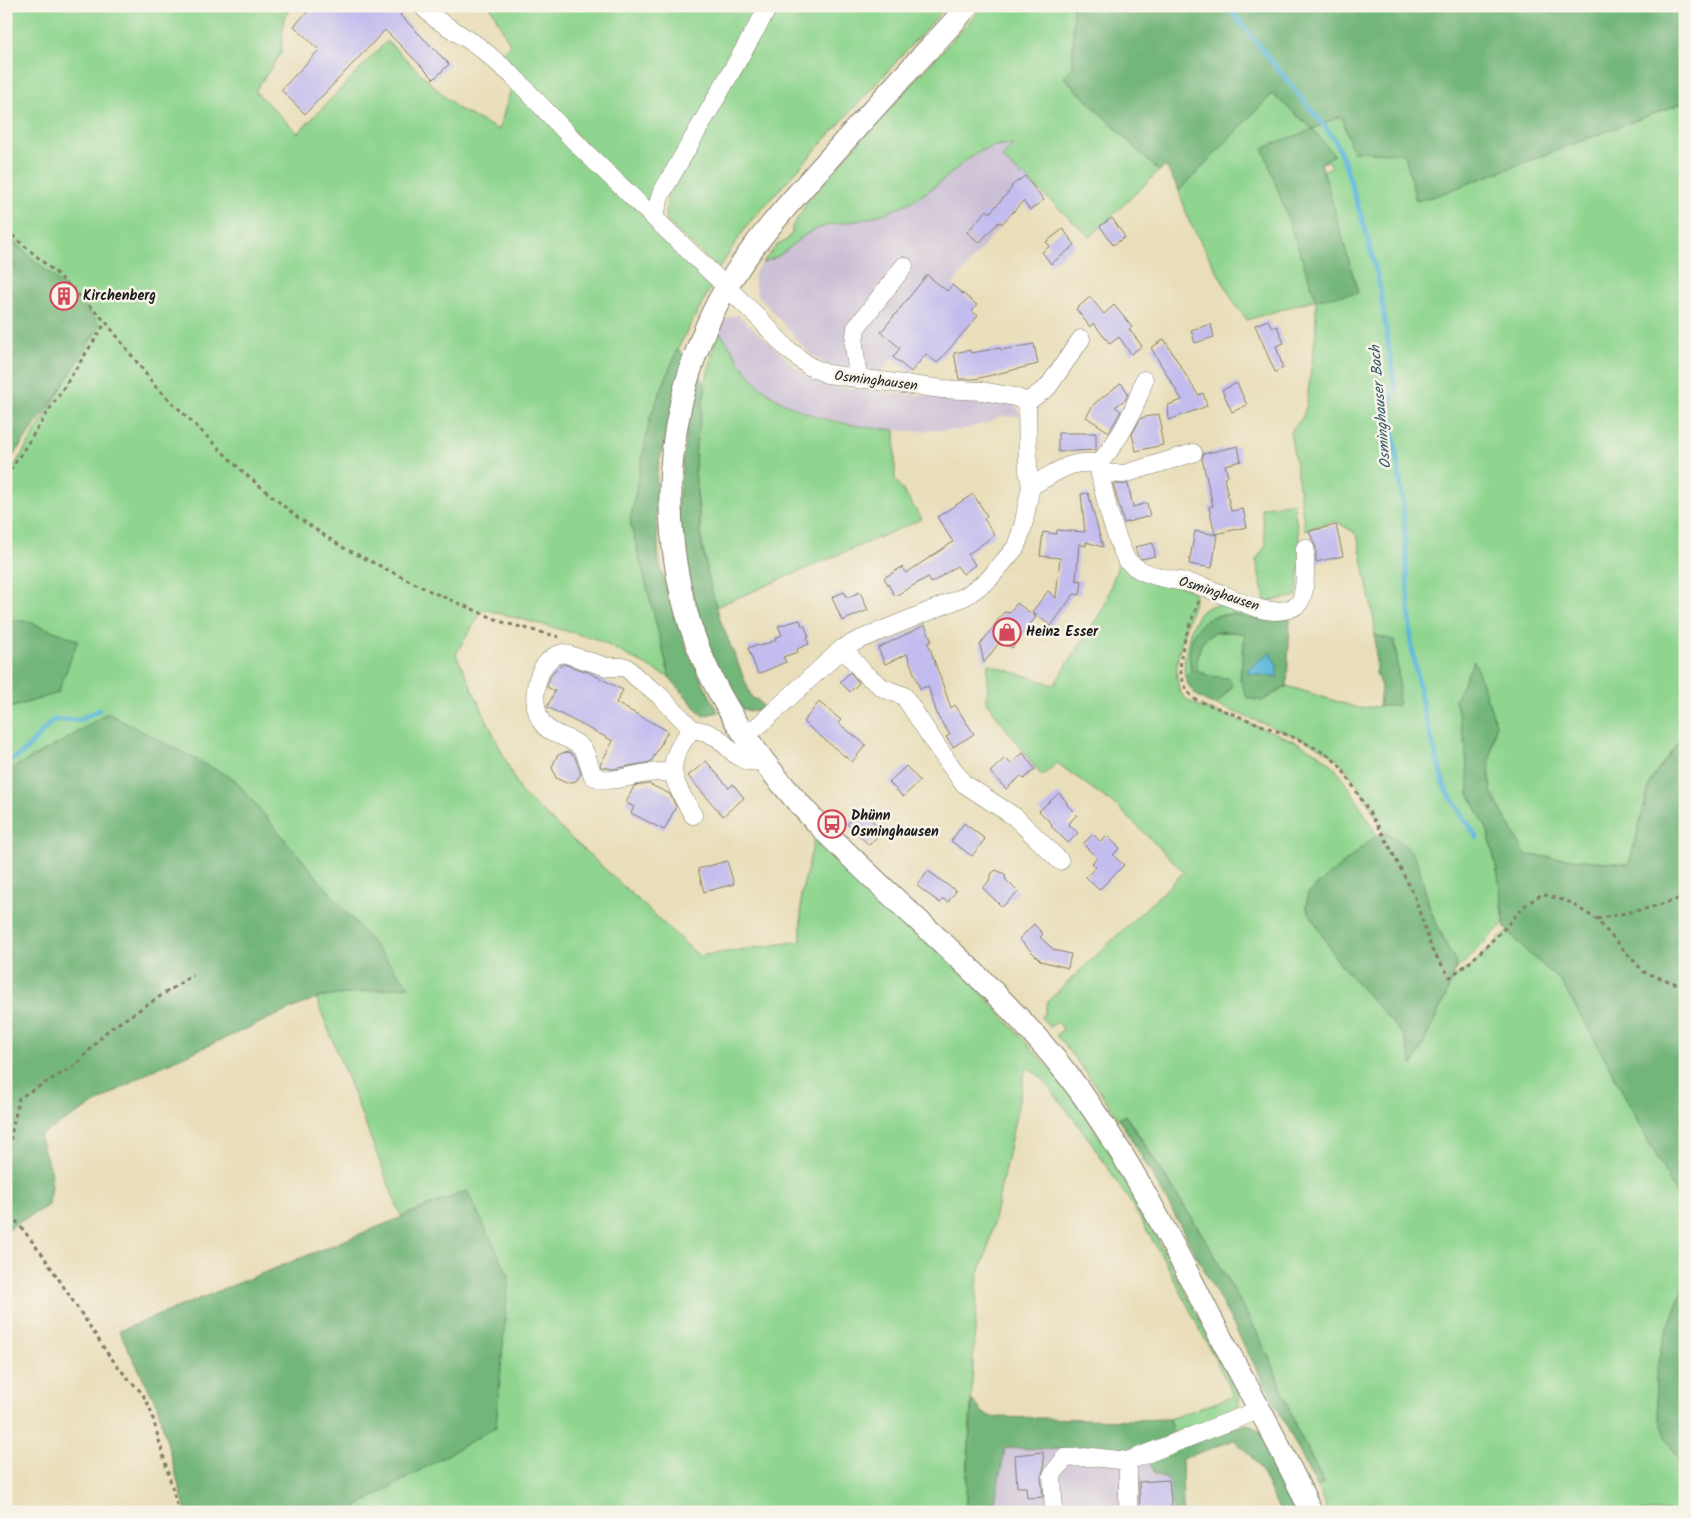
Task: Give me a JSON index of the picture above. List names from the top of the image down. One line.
{"streets":{"street":["Osminghausen"]},"water":["Osminghauser Bach"],"places":{"building":["Kirchenberg"],"shop":["Heinz Esser"],"bus stop":["Dhünn Osminghausen"]}}
